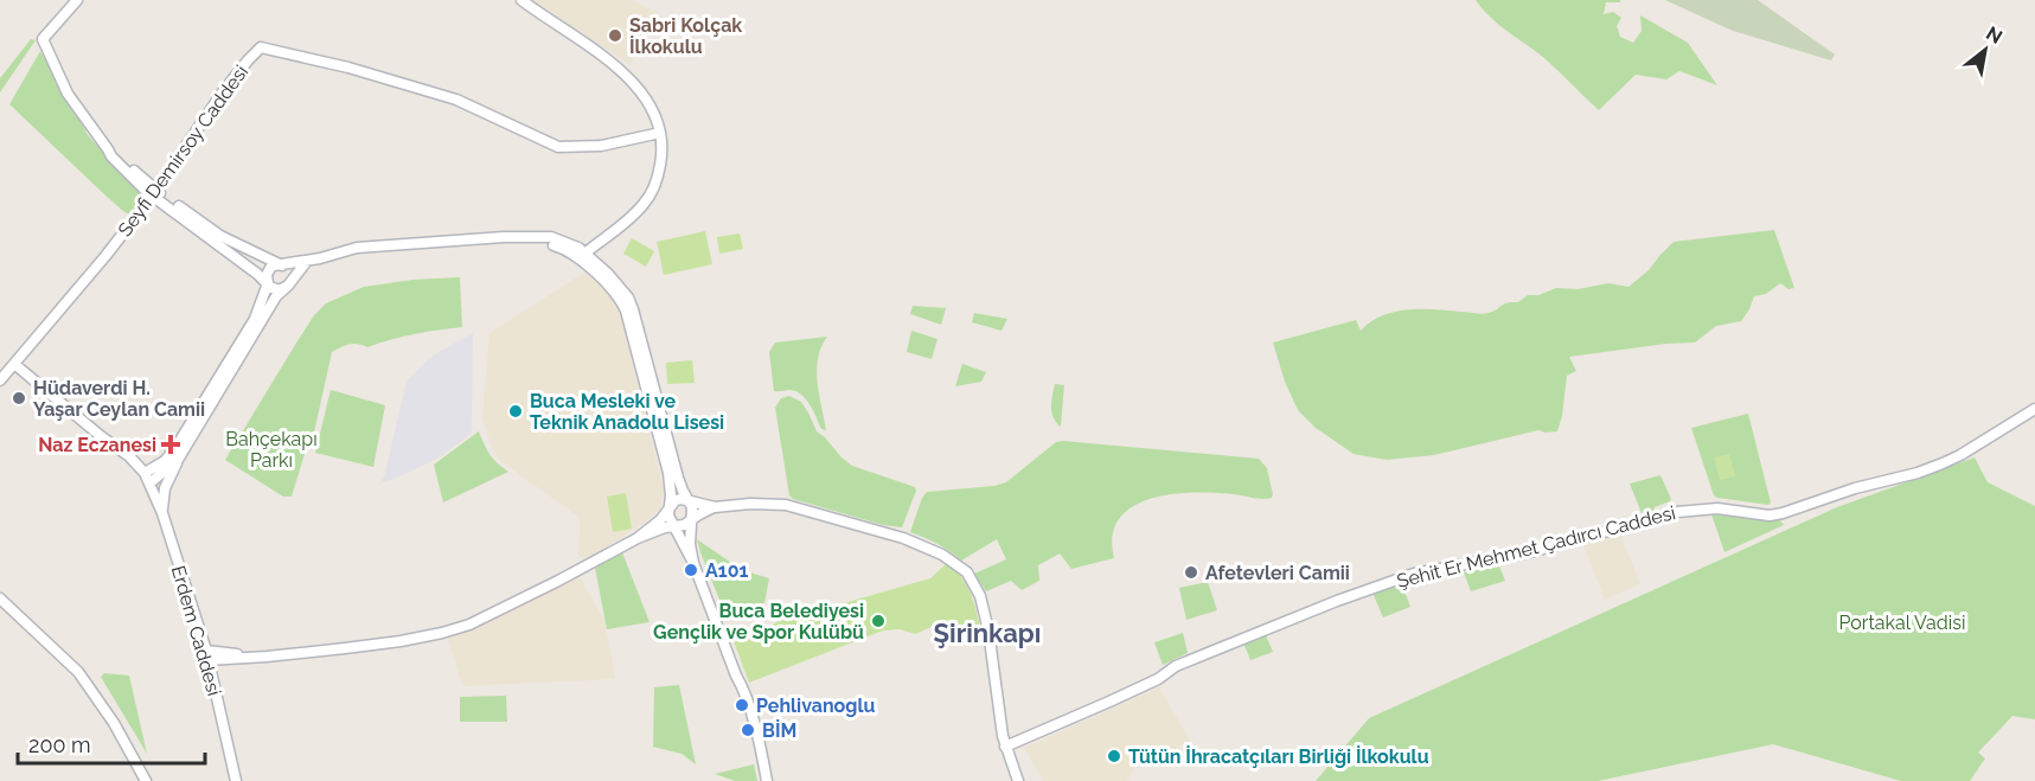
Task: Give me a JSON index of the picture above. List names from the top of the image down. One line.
{"streets":{"main road":["Seyfi Demirsoy Caddesi","Şehit Er Mehmet Çadırcı Caddesi","Erdem Caddesi"]},"districts":["Şirinkapı"],"parks":["Bahçekapı Parkı","Portakal Vadisi"],"places":{"other":["Sabri Kolçak İlkokulu","Hüdaverdi H. Yaşar Ceylan Camii","Buca Mesleki ve Teknik Anadolu Lisesi","A101","Afetevleri Camii","Buca Belediyesi Gençlik ve Spor Kulübü","Pehlivanoglu","BİM","Tütün İhracatçıları Birliği İlkokulu"],"health":["Naz Eczanesi"]},"scale_bar":"200 m","north":"top right"}
